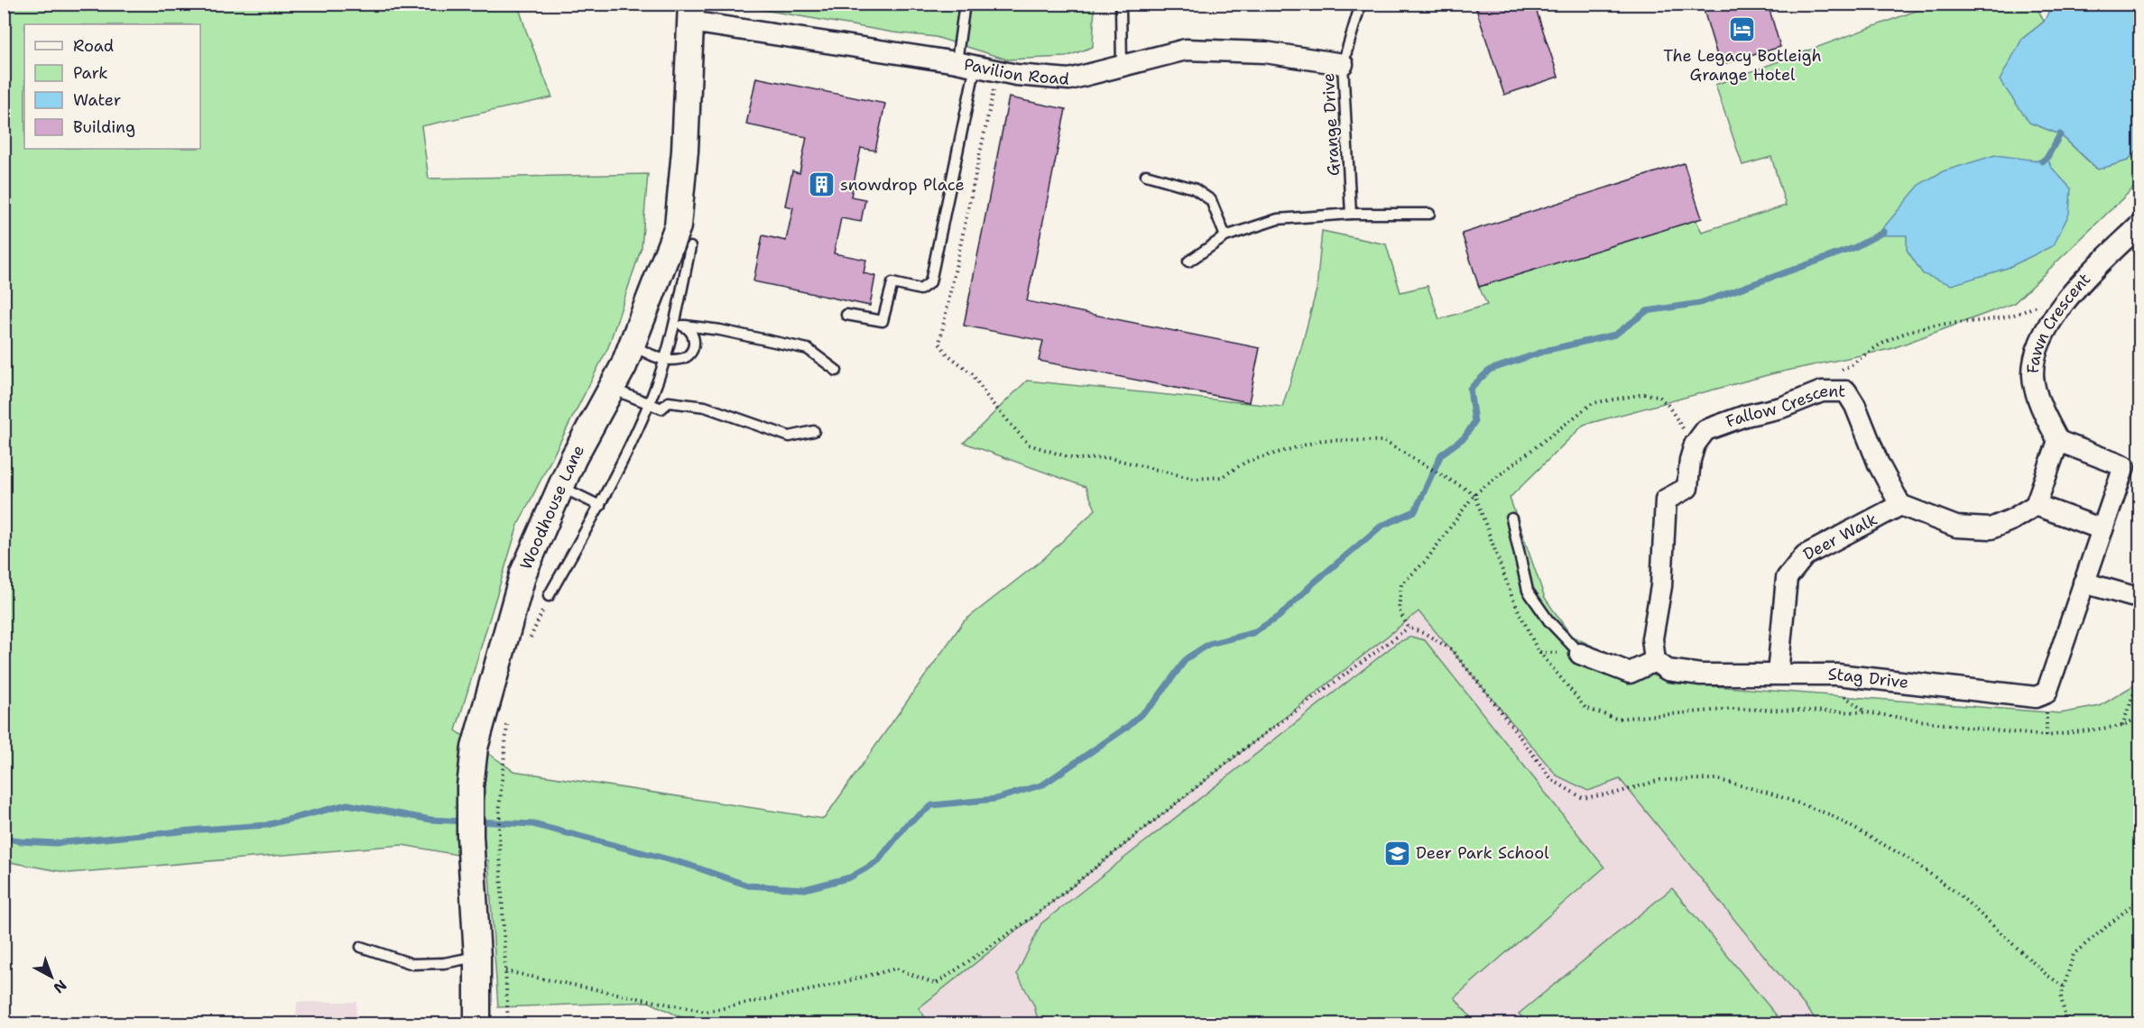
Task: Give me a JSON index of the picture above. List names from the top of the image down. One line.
{"streets":{"street":["Pavilion Road","Fawn Crescent","Fallow Crescent","Woodhouse Lane","Deer Walk","Stag Drive"],"lane":["Grange Drive"]},"crossings":[["Pavilion Road","Grange Drive"],["Pavilion Road","Woodhouse Lane"],["Fallow Crescent","Deer Walk"],["Deer Walk","Stag Drive"]],"places":{"hotel":["The Legacy Botleigh Grange Hotel"],"building":["snowdrop Place"],"school or university":["Deer Park School"]},"legend":["Road","Park","Water","Building"],"north":"bottom right"}
